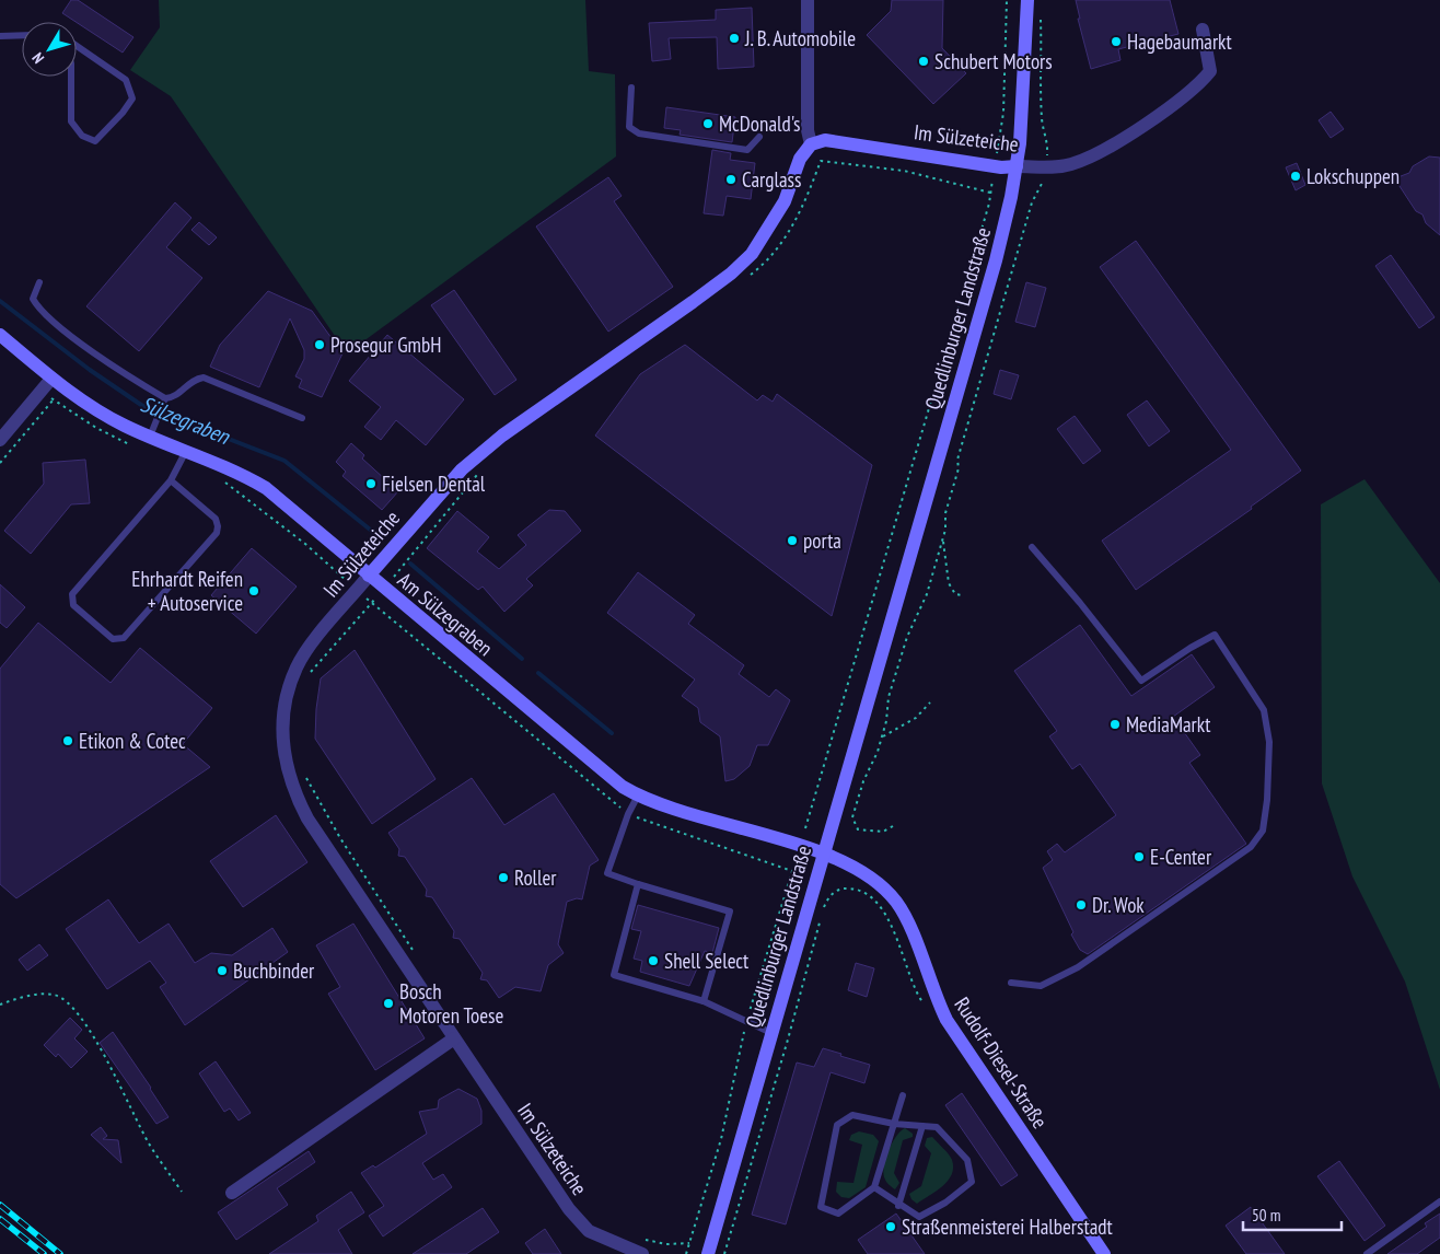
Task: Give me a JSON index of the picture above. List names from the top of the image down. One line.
{"streets":{"street":["Im Sülzeteiche","Quedlinburger Landstraße","Am Sülzegraben","Rudolf-Diesel-Straße"]},"crossings":[["Im Sülzeteiche","Quedlinburger Landstraße"],["Im Sülzeteiche","Am Sülzegraben"],["Quedlinburger Landstraße","Am Sülzegraben"],["Quedlinburger Landstraße","Rudolf-Diesel-Straße"],["Am Sülzegraben","Rudolf-Diesel-Straße"]],"water":["Sülzegraben"],"places":["J. B. Automobile","Hagebaumarkt","Schubert Motors","McDonald's","Lokschuppen","Carglass","Prosegur GmbH","Fielsen Dental","porta","Ehrhardt Reifen + Autoservice","MediaMarkt","Etikon & Cotec","E-Center","Roller","Dr. Wok","Shell Select","Buchbinder","Bosch Motoren Toese","Straßenmeisterei Halberstadt"],"scale_bar":"50 m","north":"bottom left"}
